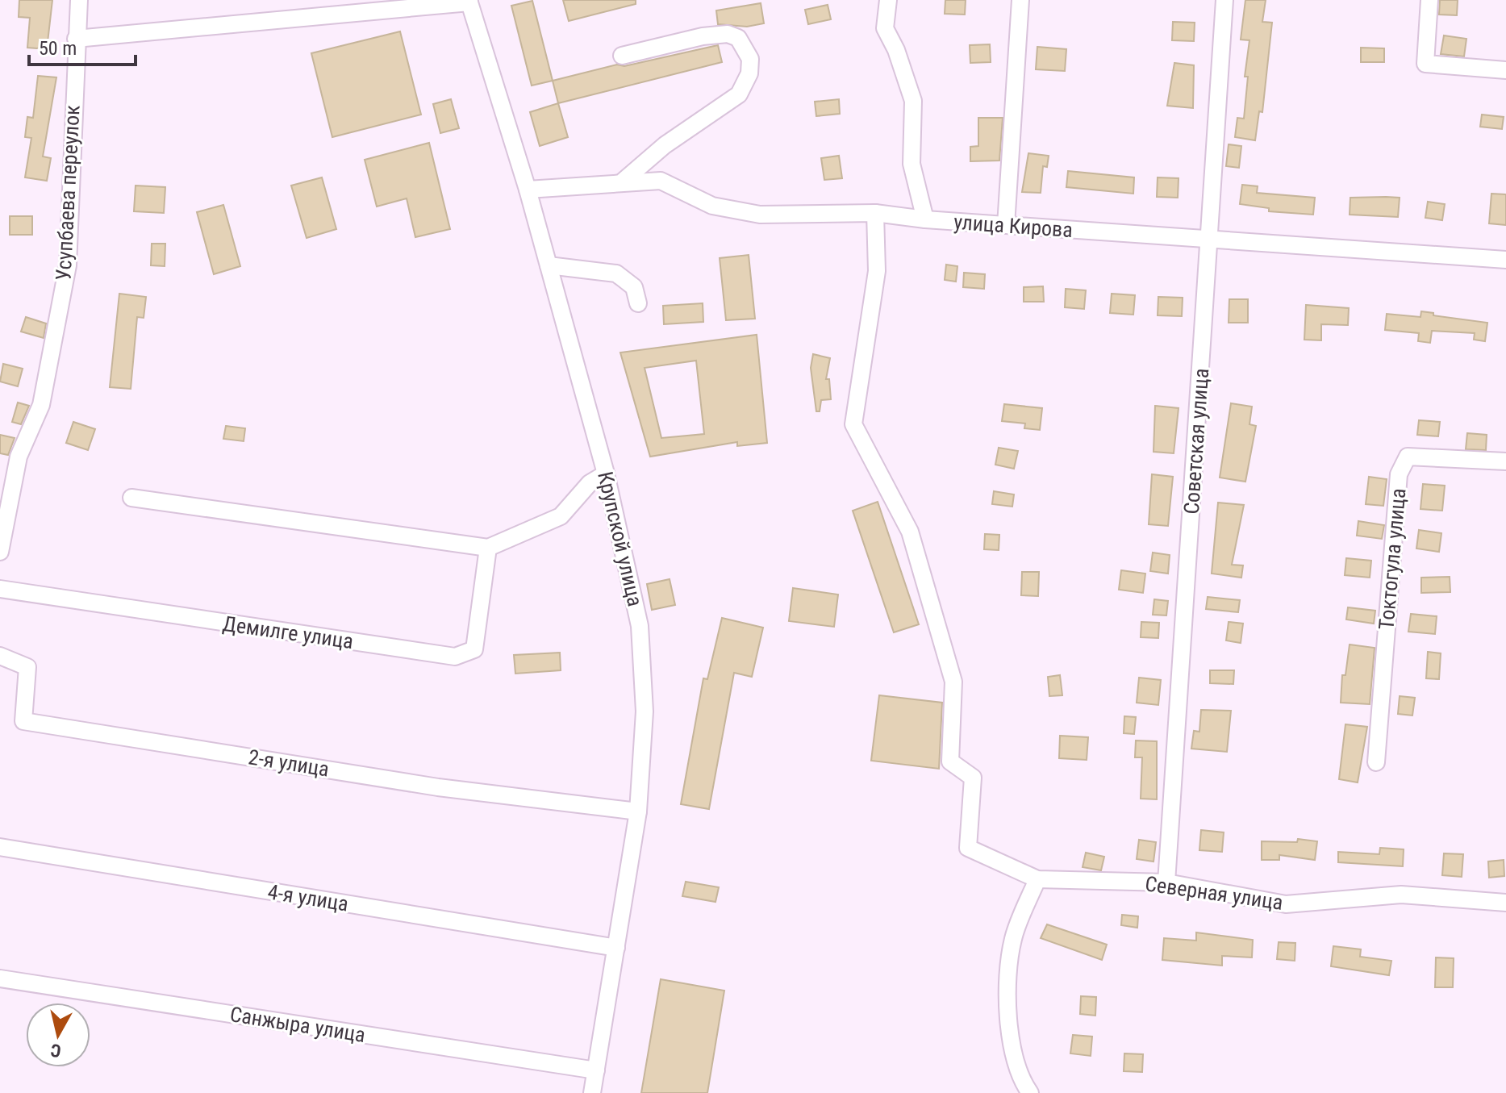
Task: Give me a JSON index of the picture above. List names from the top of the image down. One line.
{"streets":{"street":["Усупбаева переулок","улица Кирова","Советская улица","Крупской улица","Токтогула улица","Демилге улица","2-я улица","Северная улица","4-я улица","Санжыра улица"]},"crossings":[["улица Кирова","Советская улица"],["улица Кирова","Крупской улица"],["Советская улица","Северная улица"],["Крупской улица","2-я улица"],["Крупской улица","4-я улица"],["Крупской улица","Санжыра улица"]],"scale_bar":"50 m","north":"bottom"}
